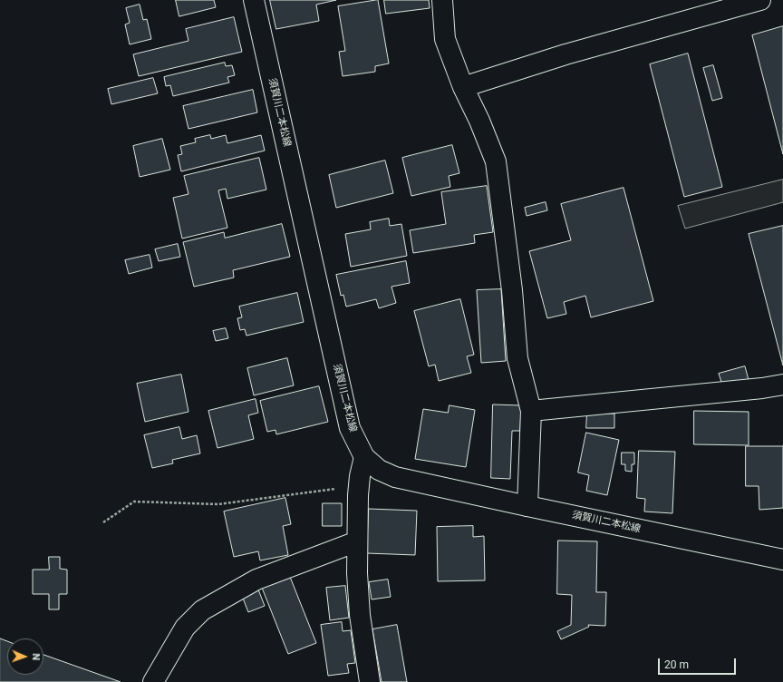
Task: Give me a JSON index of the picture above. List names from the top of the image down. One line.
{"streets":{"street":["須賀川二本松線"]},"scale_bar":"20 m","north":"right"}
